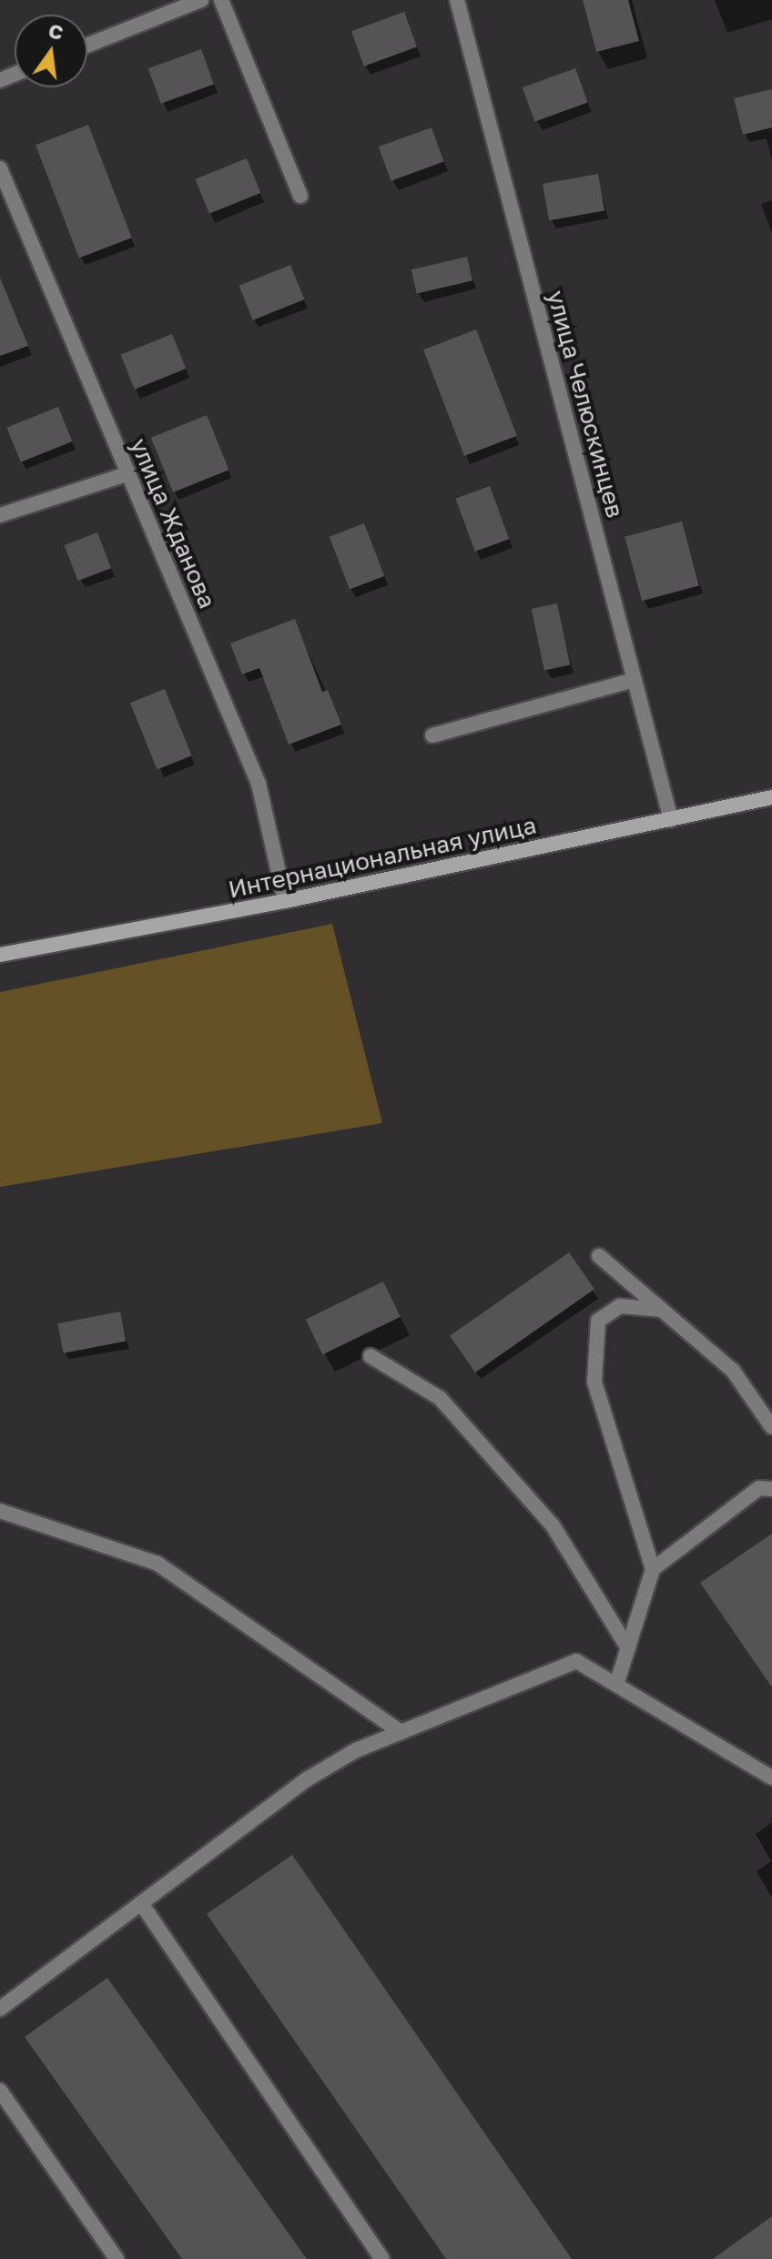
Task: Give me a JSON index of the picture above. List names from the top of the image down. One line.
{"streets":{"street":["улица Челюскинцев","улица Жданова","Интернациональная улица"]},"crossings":[["улица Челюскинцев","Интернациональная улица"],["улица Жданова","Интернациональная улица"]],"north":"top"}
